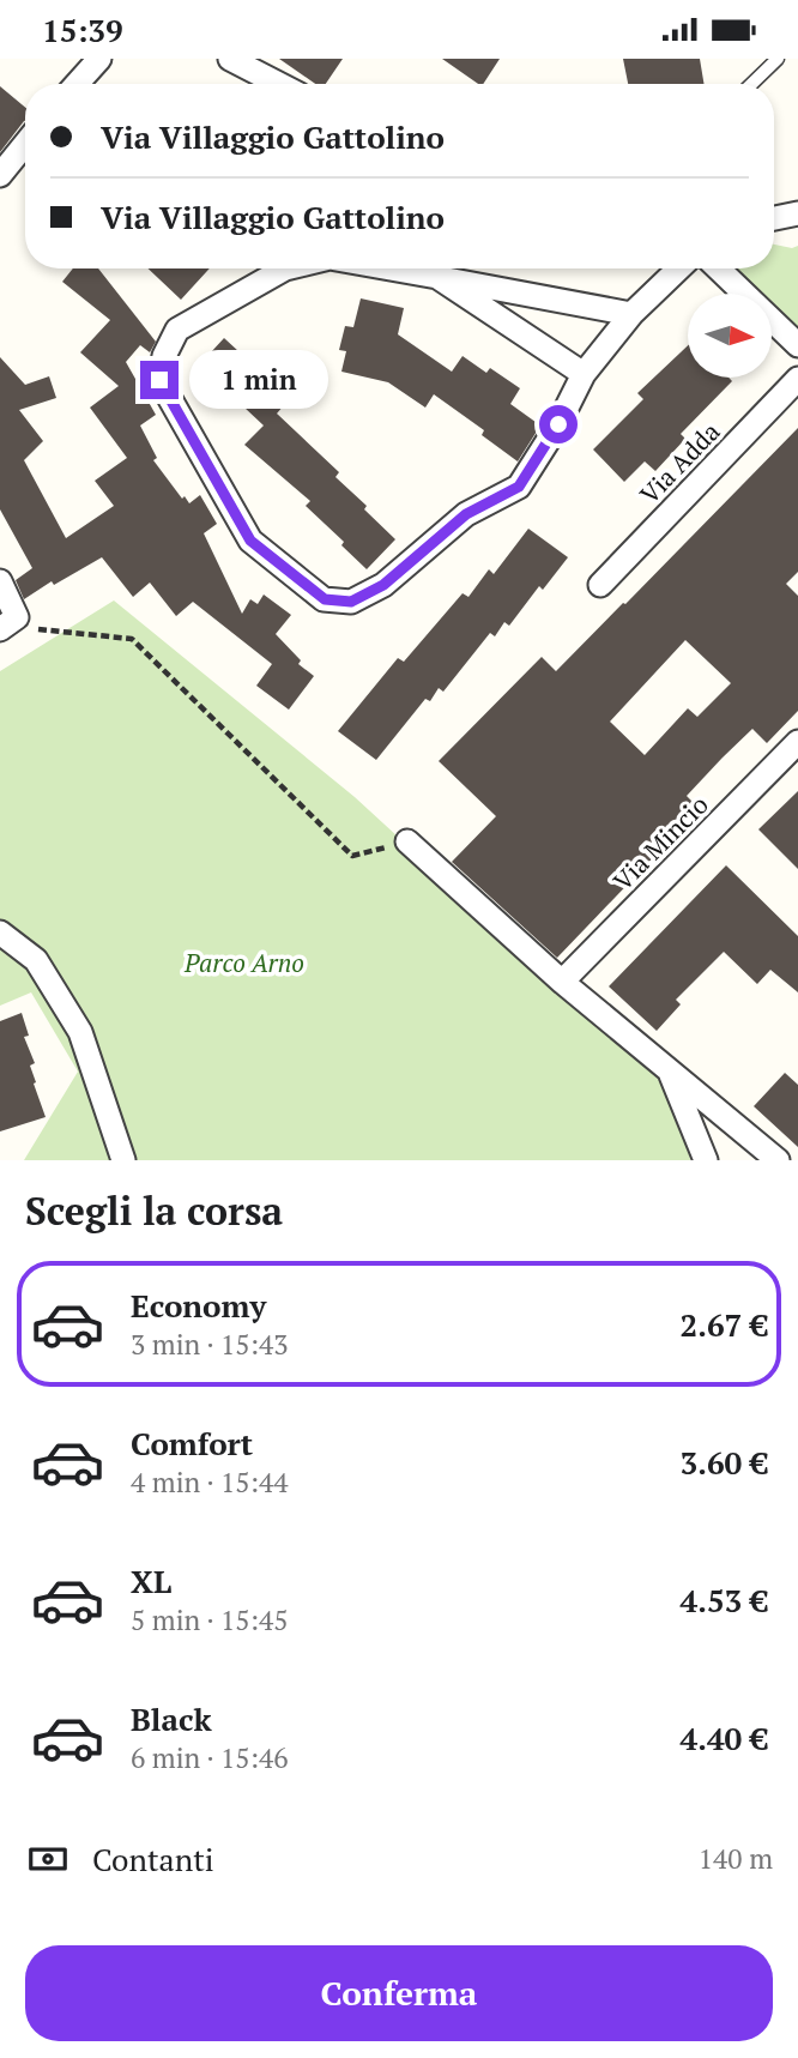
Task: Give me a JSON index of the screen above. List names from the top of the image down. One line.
{"streets":{"street":["Via Adda","Via Mincio"]},"parks":["Parco Arno"],"north":"right","page":{"status":"15:39","banner":["Via Villaggio Gattolino","Via Villaggio Gattolino"],"bubble":"1 min","heading":"Scegli la corsa","list":[{"name":"Economy","note":"3 min · 15:43","value":"2.67 €"},{"name":"Comfort","note":"4 min · 15:44","value":"3.60 €"},{"name":"XL","note":"5 min · 15:45","value":"4.53 €"},{"name":"Black","note":"6 min · 15:46","value":"4.40 €"}],"pay":["Contanti","140 m"],"buttons":"Conferma"}}
